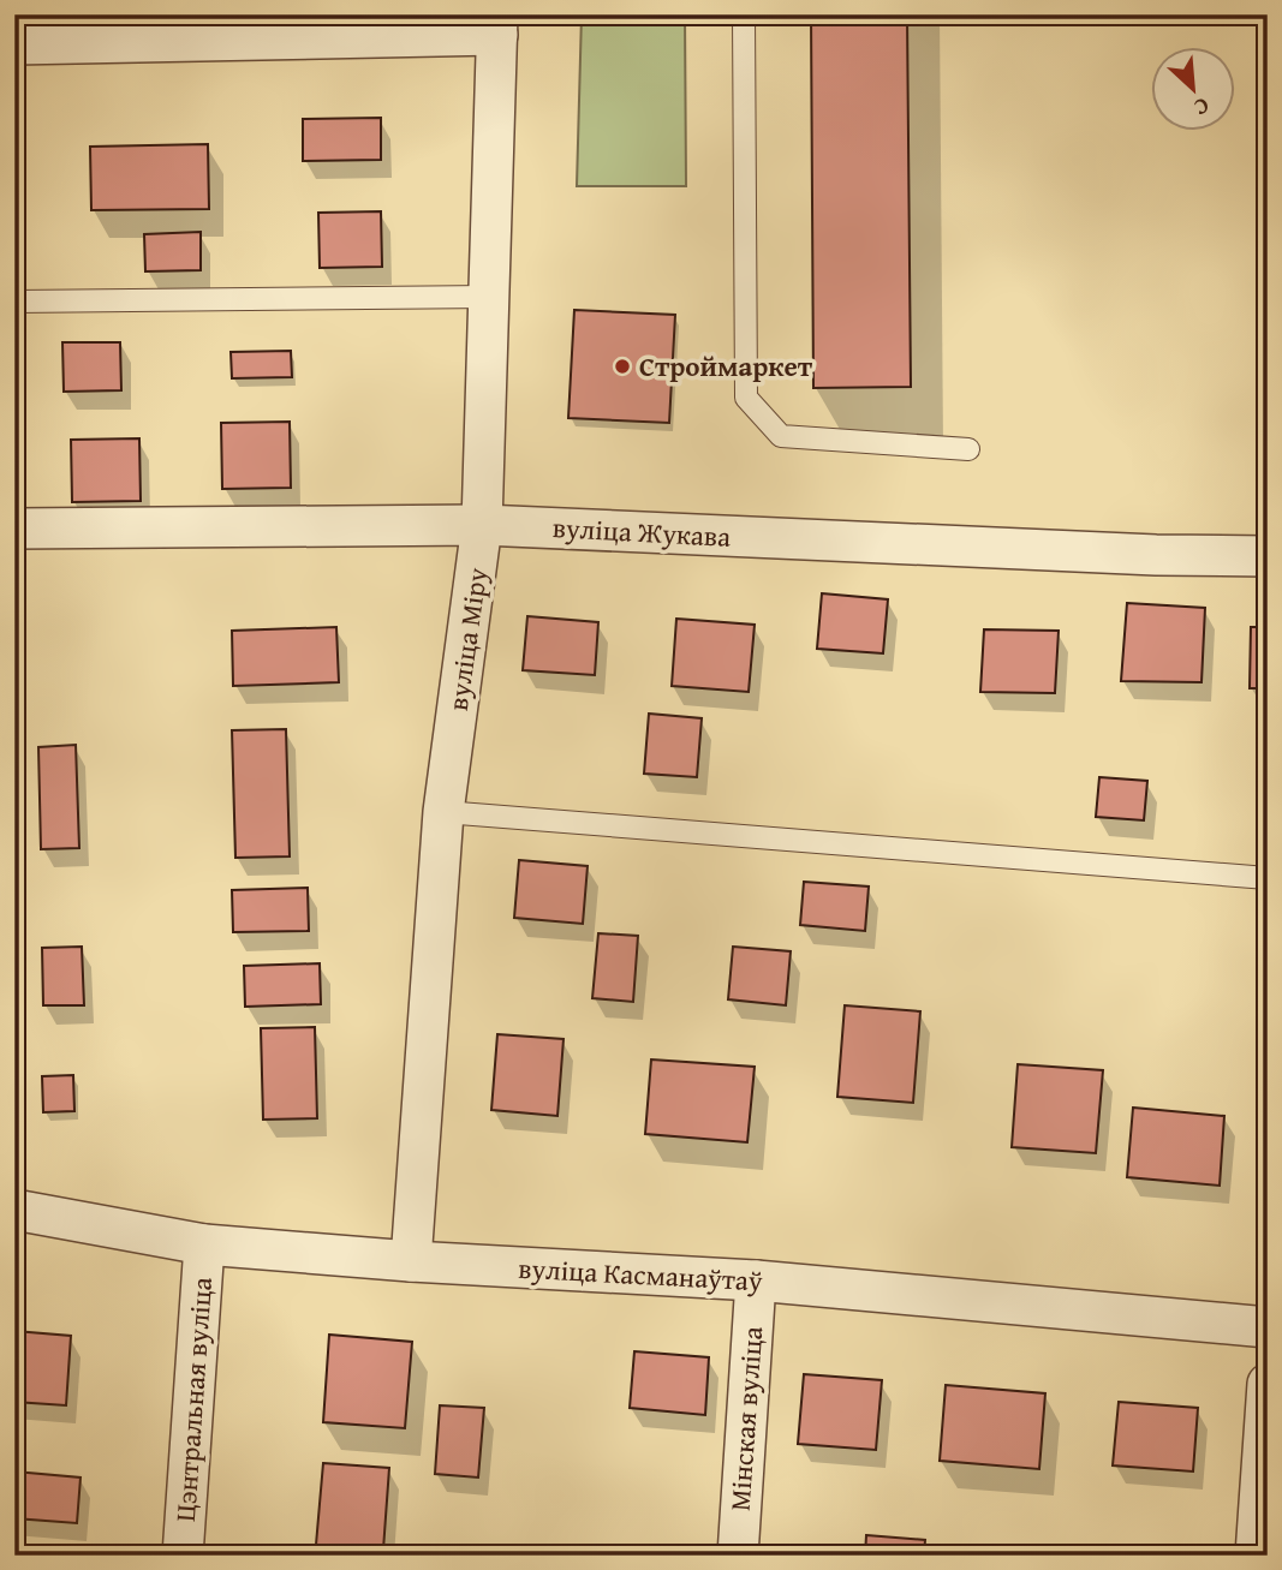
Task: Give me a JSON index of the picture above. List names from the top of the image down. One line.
{"streets":{"street":["вуліца Жукава","вуліца Міру","вуліца Касманаўтаў","Цэнтральная вуліца","Мінская вуліца"]},"crossings":[["вуліца Жукава","вуліца Міру"],["вуліца Міру","вуліца Касманаўтаў"],["вуліца Касманаўтаў","Цэнтральная вуліца"],["вуліца Касманаўтаў","Мінская вуліца"]],"places":["Строймаркет"],"north":"bottom right"}
